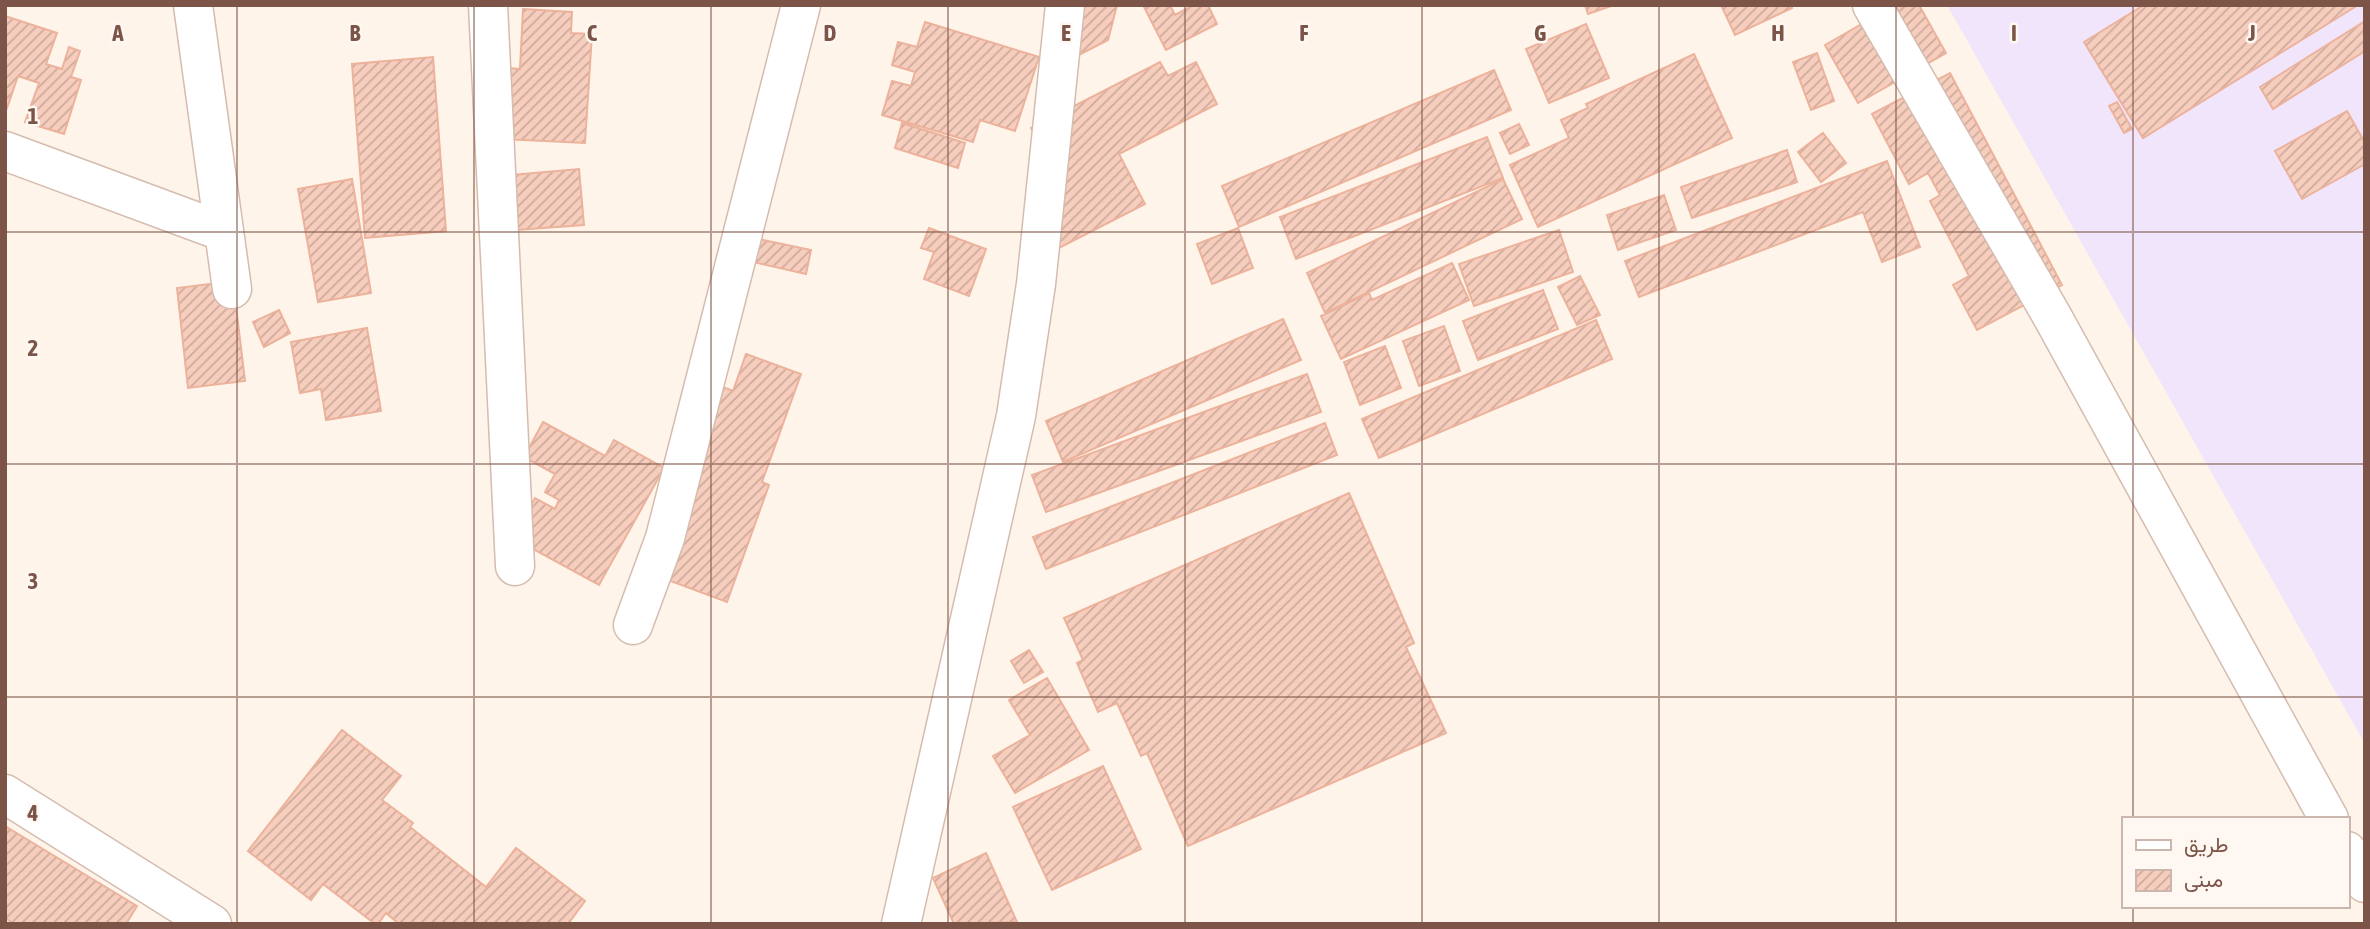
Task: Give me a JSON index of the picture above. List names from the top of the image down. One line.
{"legend":["طريق","مبنى"],"grid":{"columns":["A","B","C","D","E","F","G","H","I","J"],"rows":["1","2","3","4"]}}
